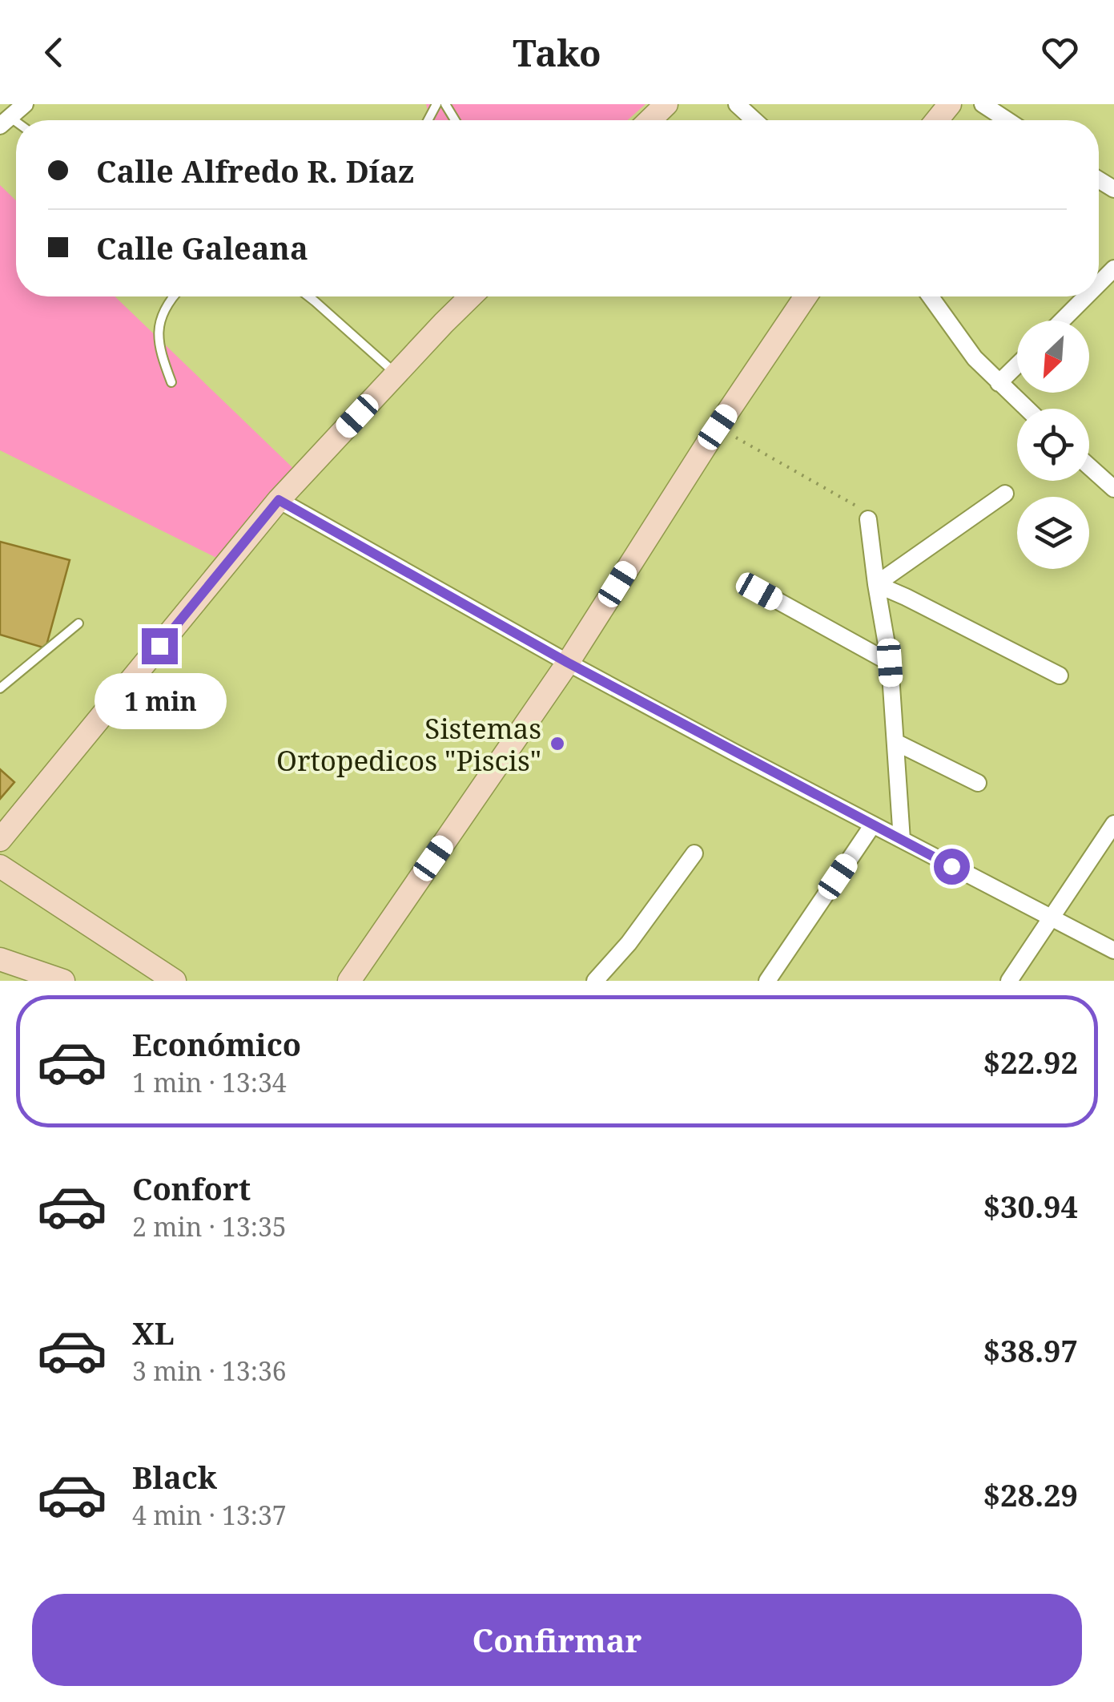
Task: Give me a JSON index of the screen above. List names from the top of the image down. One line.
{"places":["Sistemas Ortopedicos \"Piscis\""],"north":"bottom left","page":{"header":"Tako","banner":["Calle Alfredo R. Díaz","Calle Galeana"],"bubble":"1 min","list":[{"name":"Económico","note":"1 min · 13:34","value":"$22.92"},{"name":"Confort","note":"2 min · 13:35","value":"$30.94"},{"name":"XL","note":"3 min · 13:36","value":"$38.97"},{"name":"Black","note":"4 min · 13:37","value":"$28.29"}],"buttons":"Confirmar"}}
